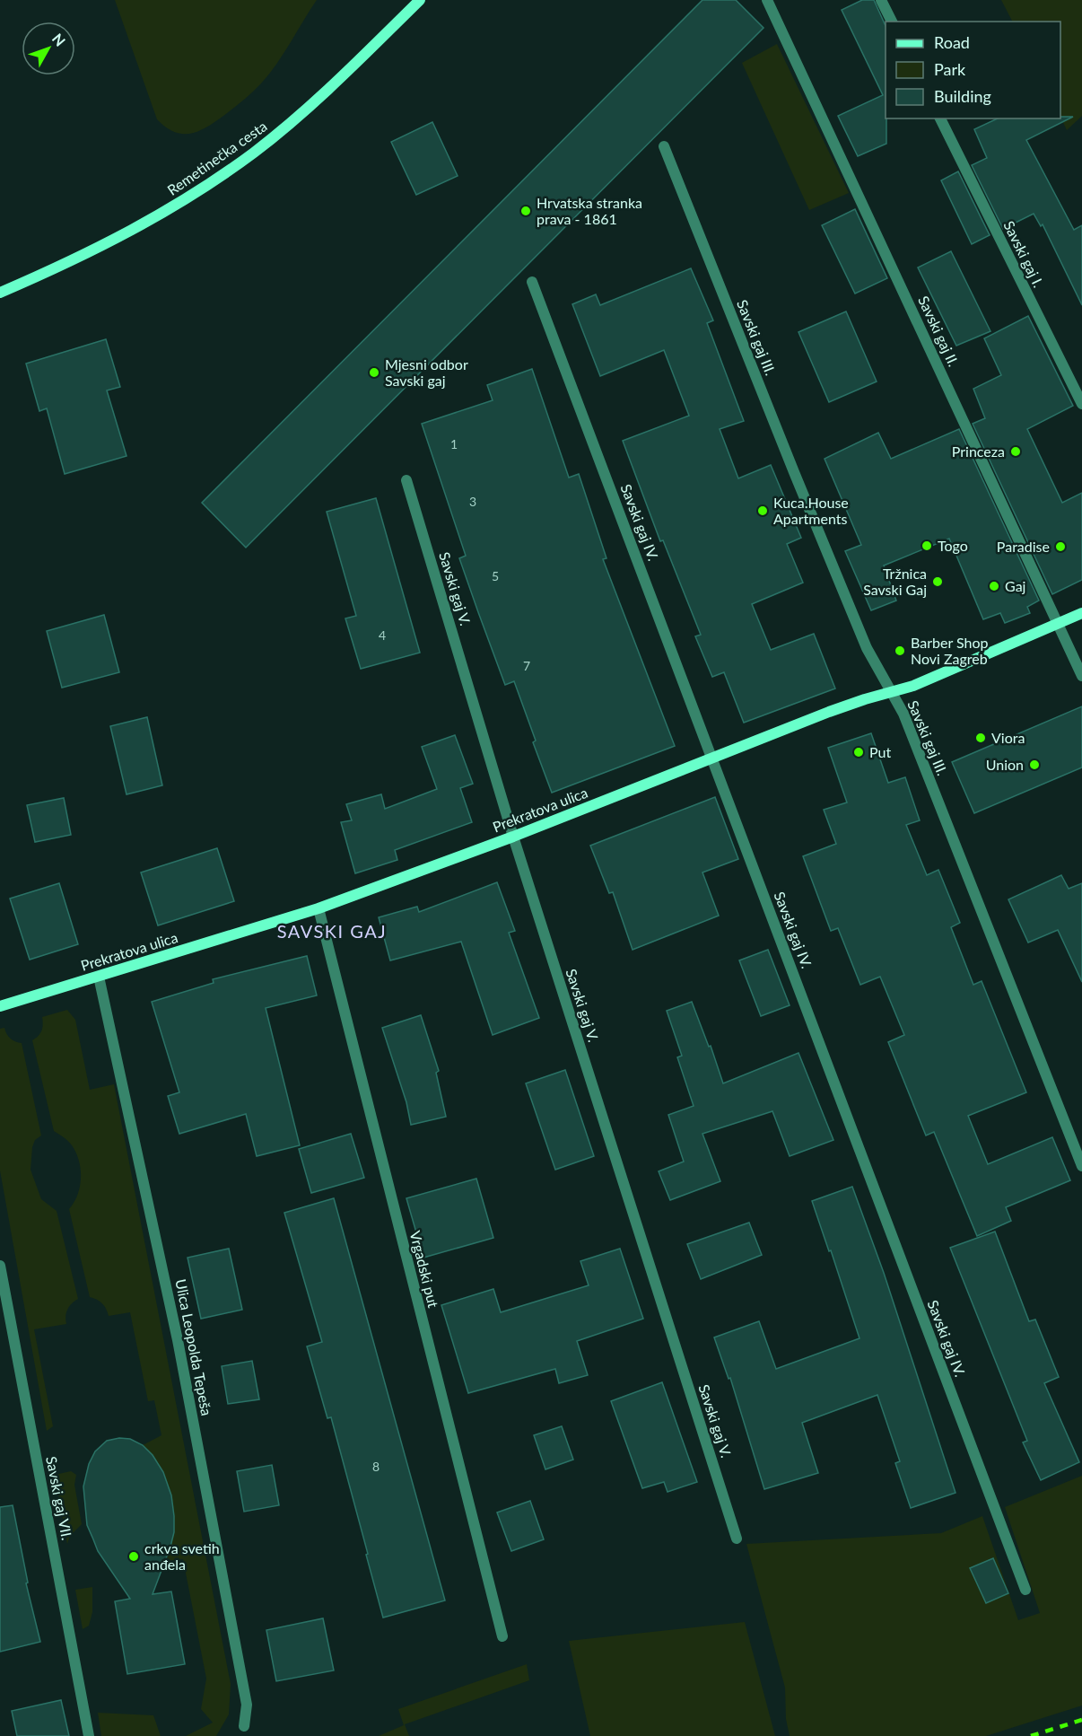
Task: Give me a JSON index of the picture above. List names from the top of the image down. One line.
{"streets":{"street":["Remetinečka cesta","Savski gaj I.","Savski gaj II.","Savski gaj III.","Savski gaj IV.","Savski gaj V.","Prekratova ulica","Vrgadski put","Ulica Leopolda Tepeša","Savski gaj VII."]},"crossings":[["Savski gaj II.","Prekratova ulica"],["Savski gaj III.","Prekratova ulica"],["Savski gaj IV.","Prekratova ulica"],["Savski gaj V.","Prekratova ulica"],["Prekratova ulica","Vrgadski put"],["Prekratova ulica","Ulica Leopolda Tepeša"]],"districts":["SAVSKI GAJ"],"places":["Hrvatska stranka prava - 1861","Mjesni odbor Savski gaj","Princeza","Kuca.House Apartments","Togo","Paradise","Tržnica Savski Gaj","Gaj","Barber Shop Novi Zagreb","Viora","Put","Union","crkva svetih anđela"],"house_numbers":["1","3","5","4","7","8"],"legend":["Road","Park","Building"],"north":"top right"}
